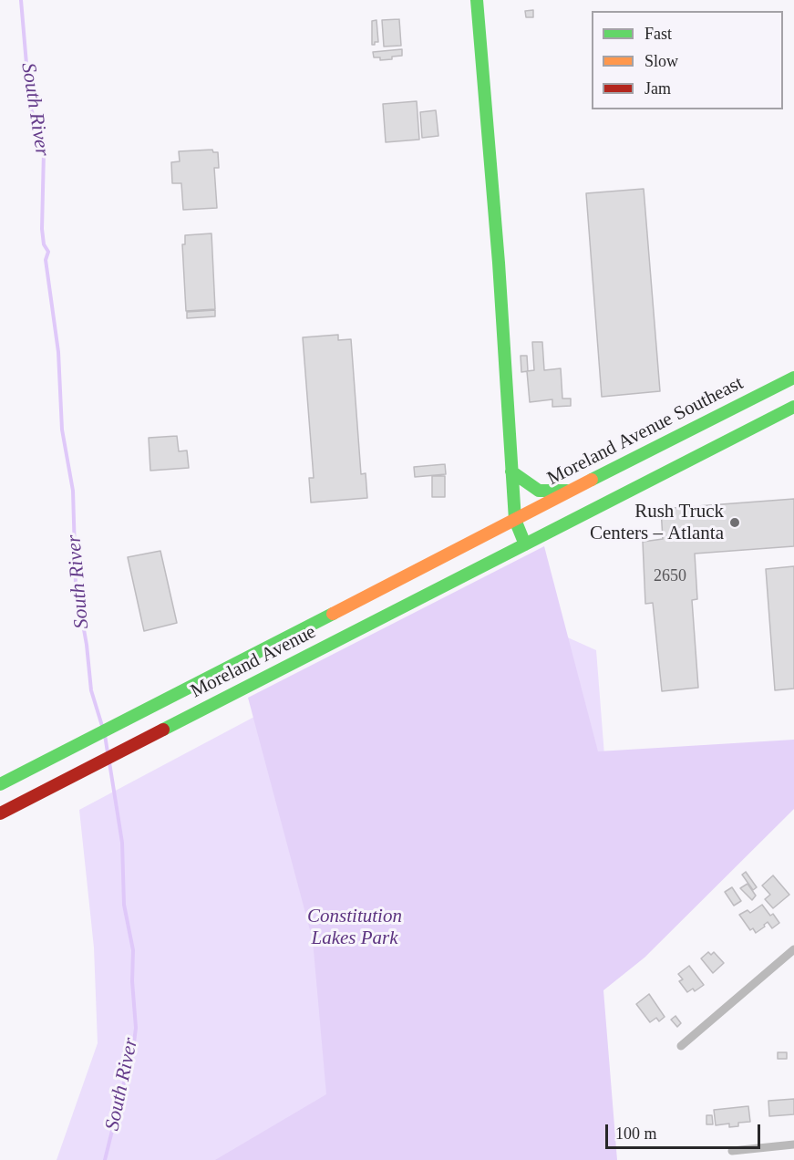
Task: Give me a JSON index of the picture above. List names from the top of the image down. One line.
{"streets":{"main road":["Moreland Avenue Southeast","Moreland Avenue"]},"crossings":[["Moreland Avenue Southeast","Moreland Avenue"]],"water":["South River"],"parks":["Constitution Lakes Park"],"places":["Rush Truck Centers – Atlanta"],"house_numbers":["2650"],"legend":["Fast","Slow","Jam"],"scale_bar":"100 m"}
